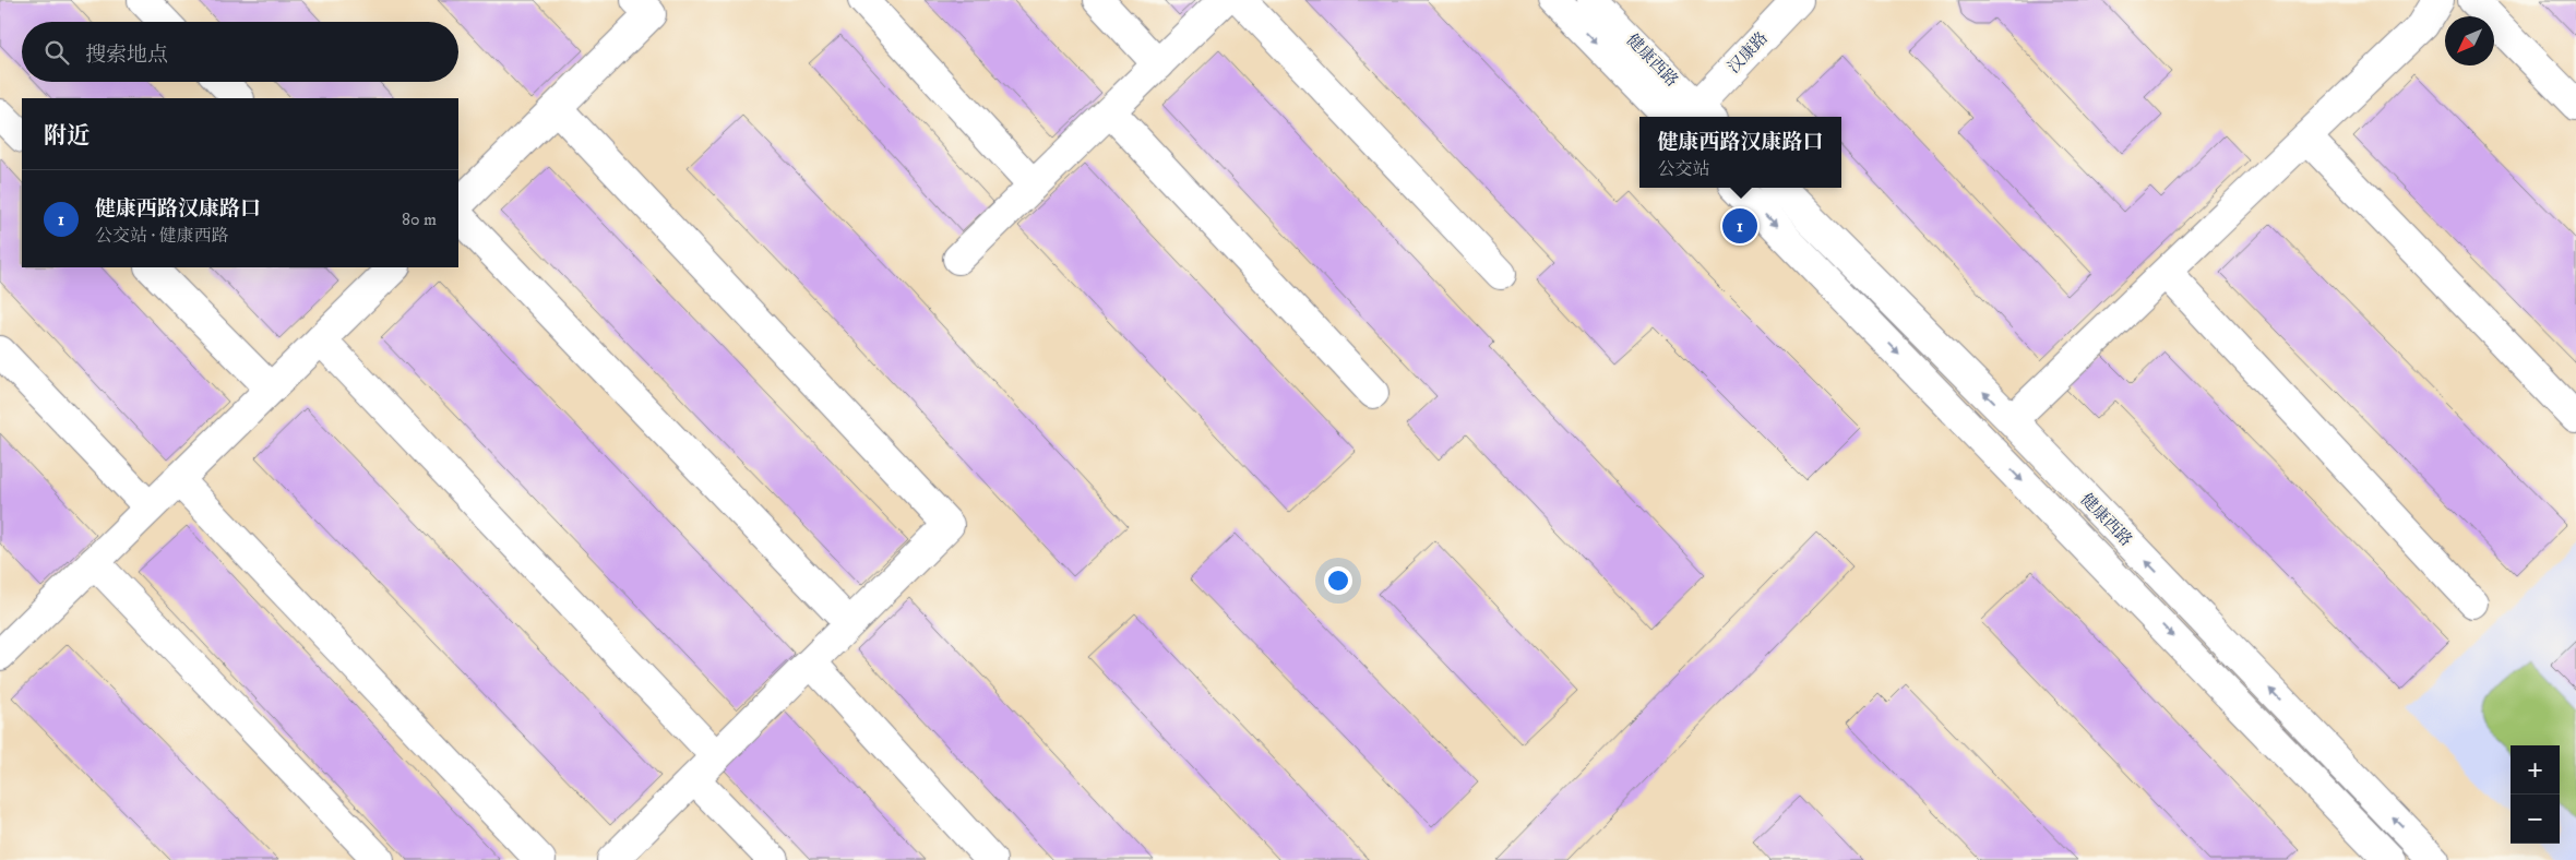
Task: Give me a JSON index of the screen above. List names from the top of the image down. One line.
{"streets":{"street":["汉康路","健康西路"]},"crossings":[["汉康路","健康西路"]],"north":"bottom left","page":{"search":"搜索地点","heading":"附近","popup":["健康西路汉康路口","公交站"],"list":[{"mark":"1","name":"健康西路汉康路口","note":"公交站 · 健康西路","value":"80 m"}],"pins":"1","map_buttons":["+","−"]}}
